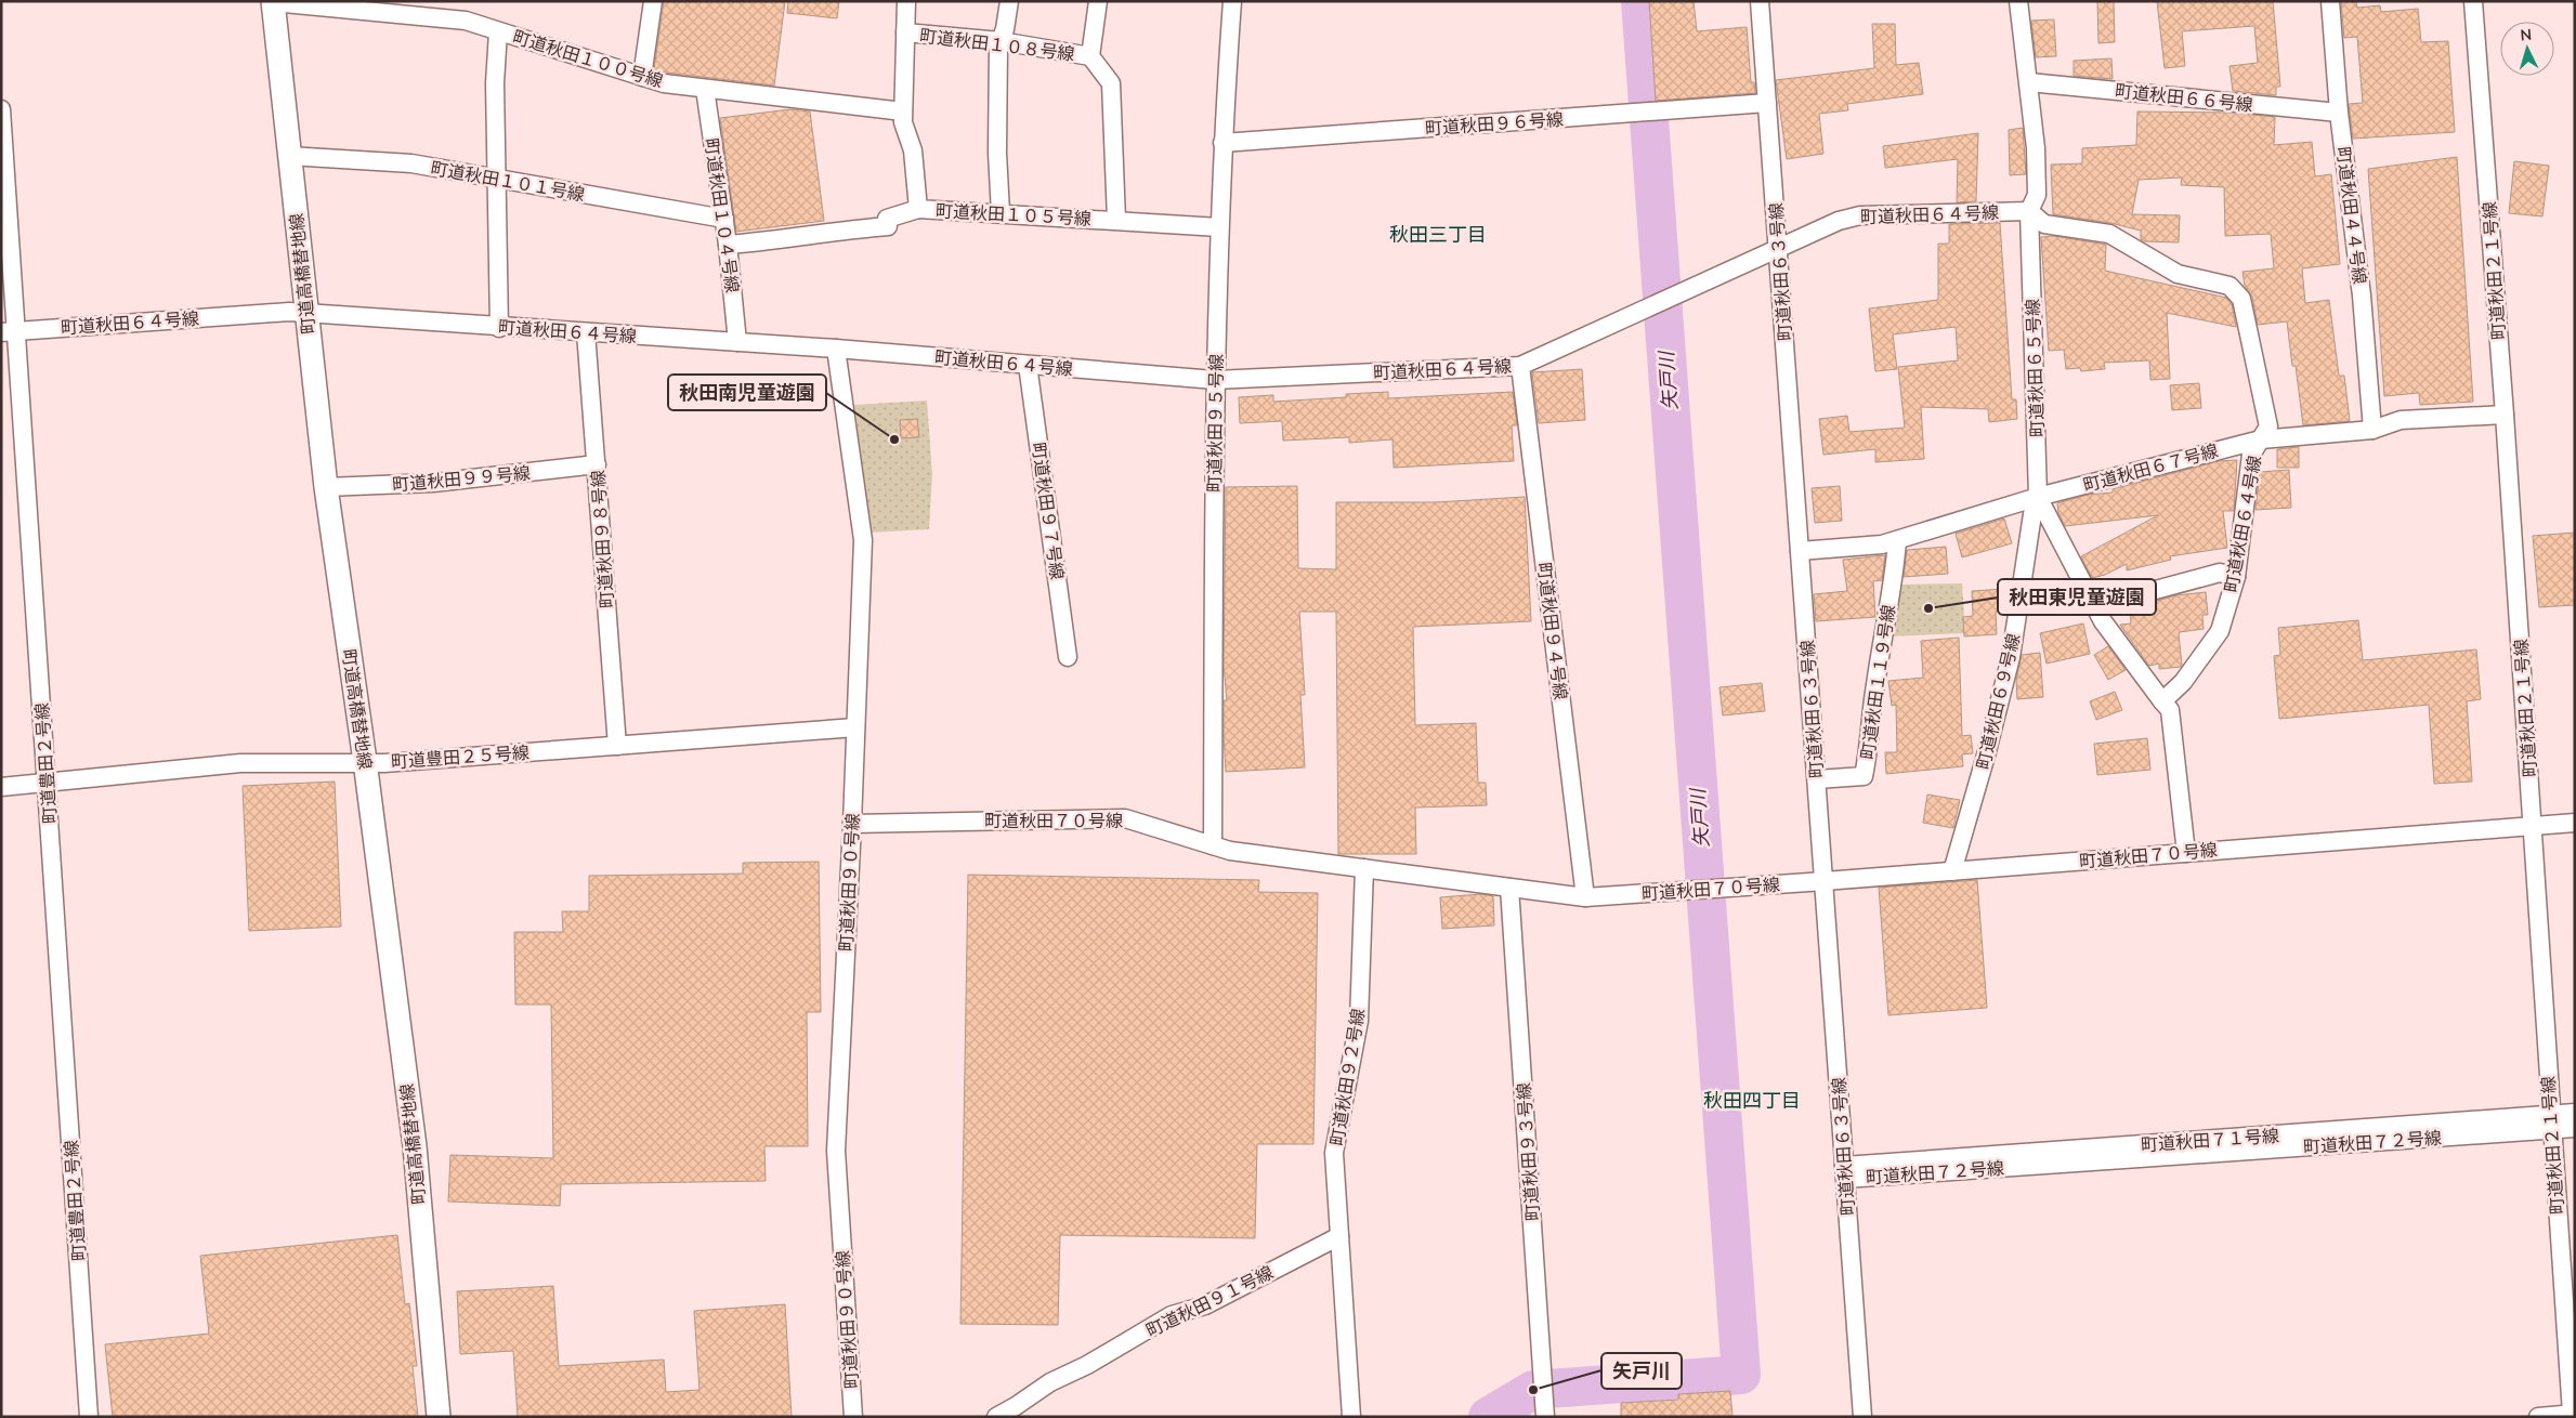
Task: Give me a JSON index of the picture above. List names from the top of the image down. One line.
{"streets":{"street":["町道秋田１０８号線","町道秋田１００号線","町道秋田６６号線","町道秋田９６号線","町道秋田１０１号線","町道秋田１０５号線","町道秋田６４号線","町道秋田１０４号線","町道秋田４４号線","町道秋田２１号線","町道秋田６３号線","町道高橋替地線","町道秋田６５号線","町道秋田９５号線","町道秋田６７号線","町道秋田９９号線","町道秋田９７号線","町道秋田９８号線","町道秋田９４号線","町道秋田１１９号線","町道秋田６９号線","町道豊田２５号線","町道豊田２号線","町道秋田７０号線","町道秋田９０号線","町道秋田９２号線","町道秋田７１号線","町道秋田９３号線","町道秋田９１号線"]},"crossings":[["町道秋田１０８号線","町道秋田１０５号線"],["町道秋田１００号線","町道秋田１０５号線"],["町道秋田１００号線","町道秋田１０４号線"],["町道秋田１００号線","町道高橋替地線"],["町道秋田６６号線","町道秋田４４号線"],["町道秋田６６号線","町道秋田６５号線"],["町道秋田９６号線","町道秋田６３号線"],["町道秋田９６号線","町道秋田９５号線"],["町道秋田１０１号線","町道秋田１０４号線"],["町道秋田１０１号線","町道高橋替地線"],["町道秋田１０５号線","町道秋田９５号線"],["町道秋田６４号線","町道秋田１０４号線"],["町道秋田６４号線","町道秋田６３号線"],["町道秋田６４号線","町道高橋替地線"],["町道秋田６４号線","町道秋田６５号線"],["町道秋田６４号線","町道秋田９５号線"],["町道秋田６４号線","町道秋田６７号線"],["町道秋田６４号線","町道秋田９７号線"],["町道秋田６４号線","町道秋田９８号線"],["町道秋田６４号線","町道秋田９４号線"],["町道秋田６４号線","町道豊田２号線"],["町道秋田６４号線","町道秋田９０号線"],["町道秋田４４号線","町道秋田６７号線"],["町道秋田２１号線","町道秋田６７号線"],["町道秋田２１号線","町道秋田７０号線"],["町道秋田２１号線","町道秋田７１号線"],["町道秋田６３号線","町道秋田６７号線"],["町道秋田６３号線","町道秋田１１９号線"],["町道秋田６３号線","町道秋田７０号線"],["町道秋田６３号線","町道秋田７１号線"],["町道高橋替地線","町道秋田９９号線"],["町道高橋替地線","町道豊田２５号線"],["町道秋田６５号線","町道秋田６７号線"],["町道秋田６５号線","町道秋田６９号線"],["町道秋田９５号線","町道秋田７０号線"],["町道秋田６７号線","町道秋田１１９号線"],["町道秋田６７号線","町道秋田６９号線"],["町道秋田９９号線","町道秋田９８号線"],["町道秋田９８号線","町道豊田２５号線"],["町道秋田９４号線","町道秋田７０号線"],["町道秋田６９号線","町道秋田７０号線"],["町道豊田２５号線","町道豊田２号線"],["町道豊田２５号線","町道秋田９０号線"],["町道秋田７０号線","町道秋田９０号線"],["町道秋田７０号線","町道秋田９２号線"],["町道秋田７０号線","町道秋田９３号線"],["町道秋田９２号線","町道秋田９１号線"]],"districts":["秋田三丁目","秋田四丁目"],"water":["矢戸川"],"places":["秋田南児童遊園","秋田東児童遊園","矢戸川"],"north":"top"}
